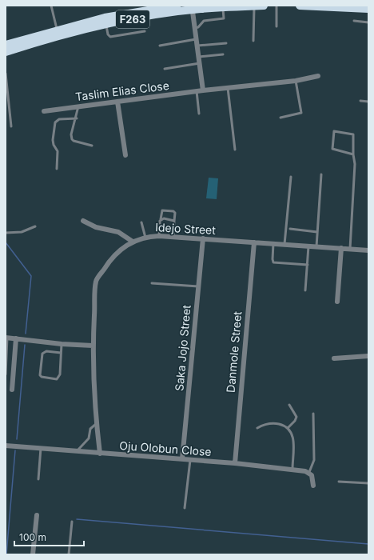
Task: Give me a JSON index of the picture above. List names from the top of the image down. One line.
{"streets":{"highway":["F263"],"street":["Taslim Elias Close","Idejo Street","Saka Jojo Street","Danmole Street","Oju Olobun Close"]},"crossings":[["Idejo Street","Saka Jojo Street"],["Idejo Street","Danmole Street"],["Idejo Street","Oju Olobun Close"],["Saka Jojo Street","Oju Olobun Close"],["Danmole Street","Oju Olobun Close"]],"scale_bar":"100 m"}
